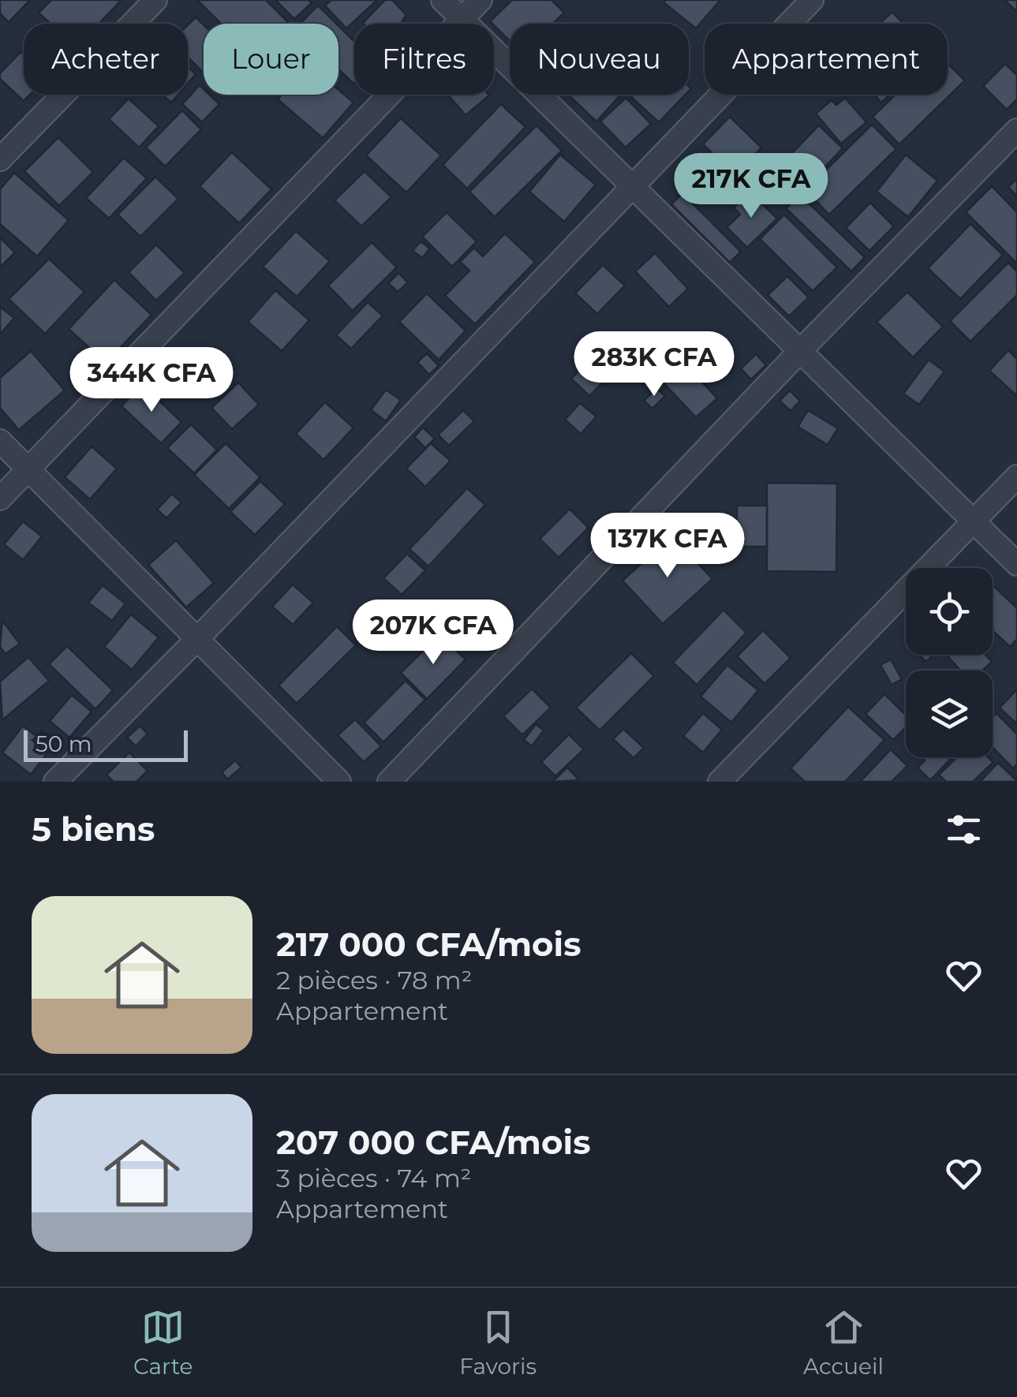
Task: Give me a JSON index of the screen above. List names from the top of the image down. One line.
{"scale_bar":"50 m","page":{"chip":["Acheter","Louer","Filtres","Nouveau","Appartement"],"price":["217K CFA","283K CFA","344K CFA","137K CFA","207K CFA"],"scale":"50 m","heading":"5 biens","list":[{"name":"217 000 CFA/mois","note":"2 pièces · 78 m² · Appartement"},{"name":"207 000 CFA/mois","note":"3 pièces · 74 m² · Appartement"}],"tabs":["Carte","Favoris","Accueil"]}}
